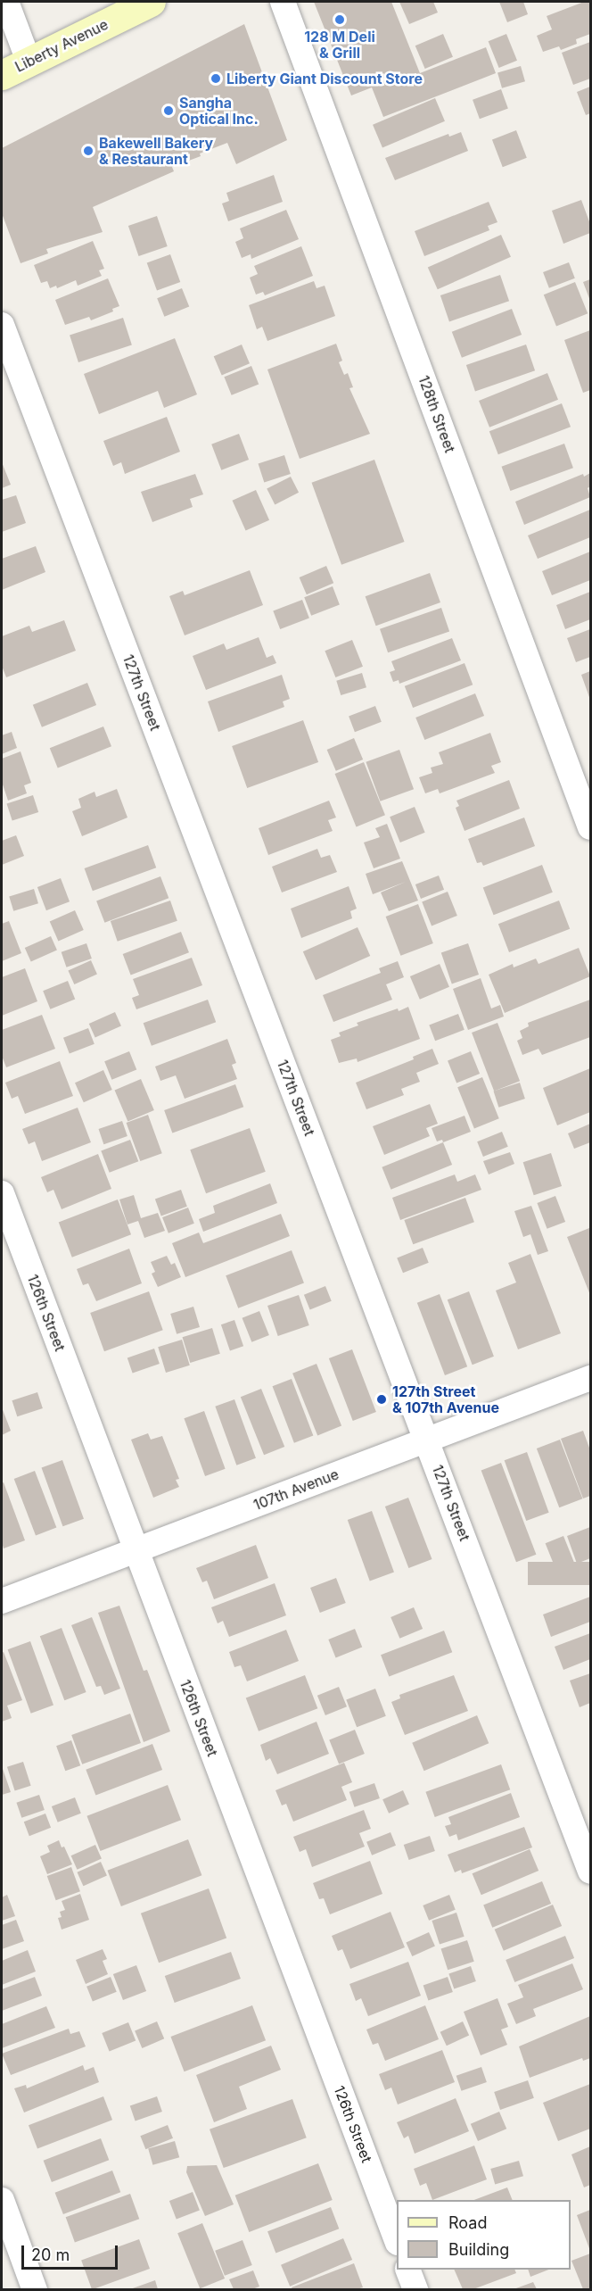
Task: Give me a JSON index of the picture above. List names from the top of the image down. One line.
{"streets":{"street":["Liberty Avenue","128th Street","127th Street","126th Street","107th Avenue"]},"crossings":[["127th Street","107th Avenue"],["126th Street","107th Avenue"]],"places":["128 M Deli & Grill","Liberty Giant Discount Store","Sangha Optical Inc.","Bakewell Bakery & Restaurant","127th Street & 107th Avenue"],"legend":["Road","Building"],"scale_bar":"20 m"}
